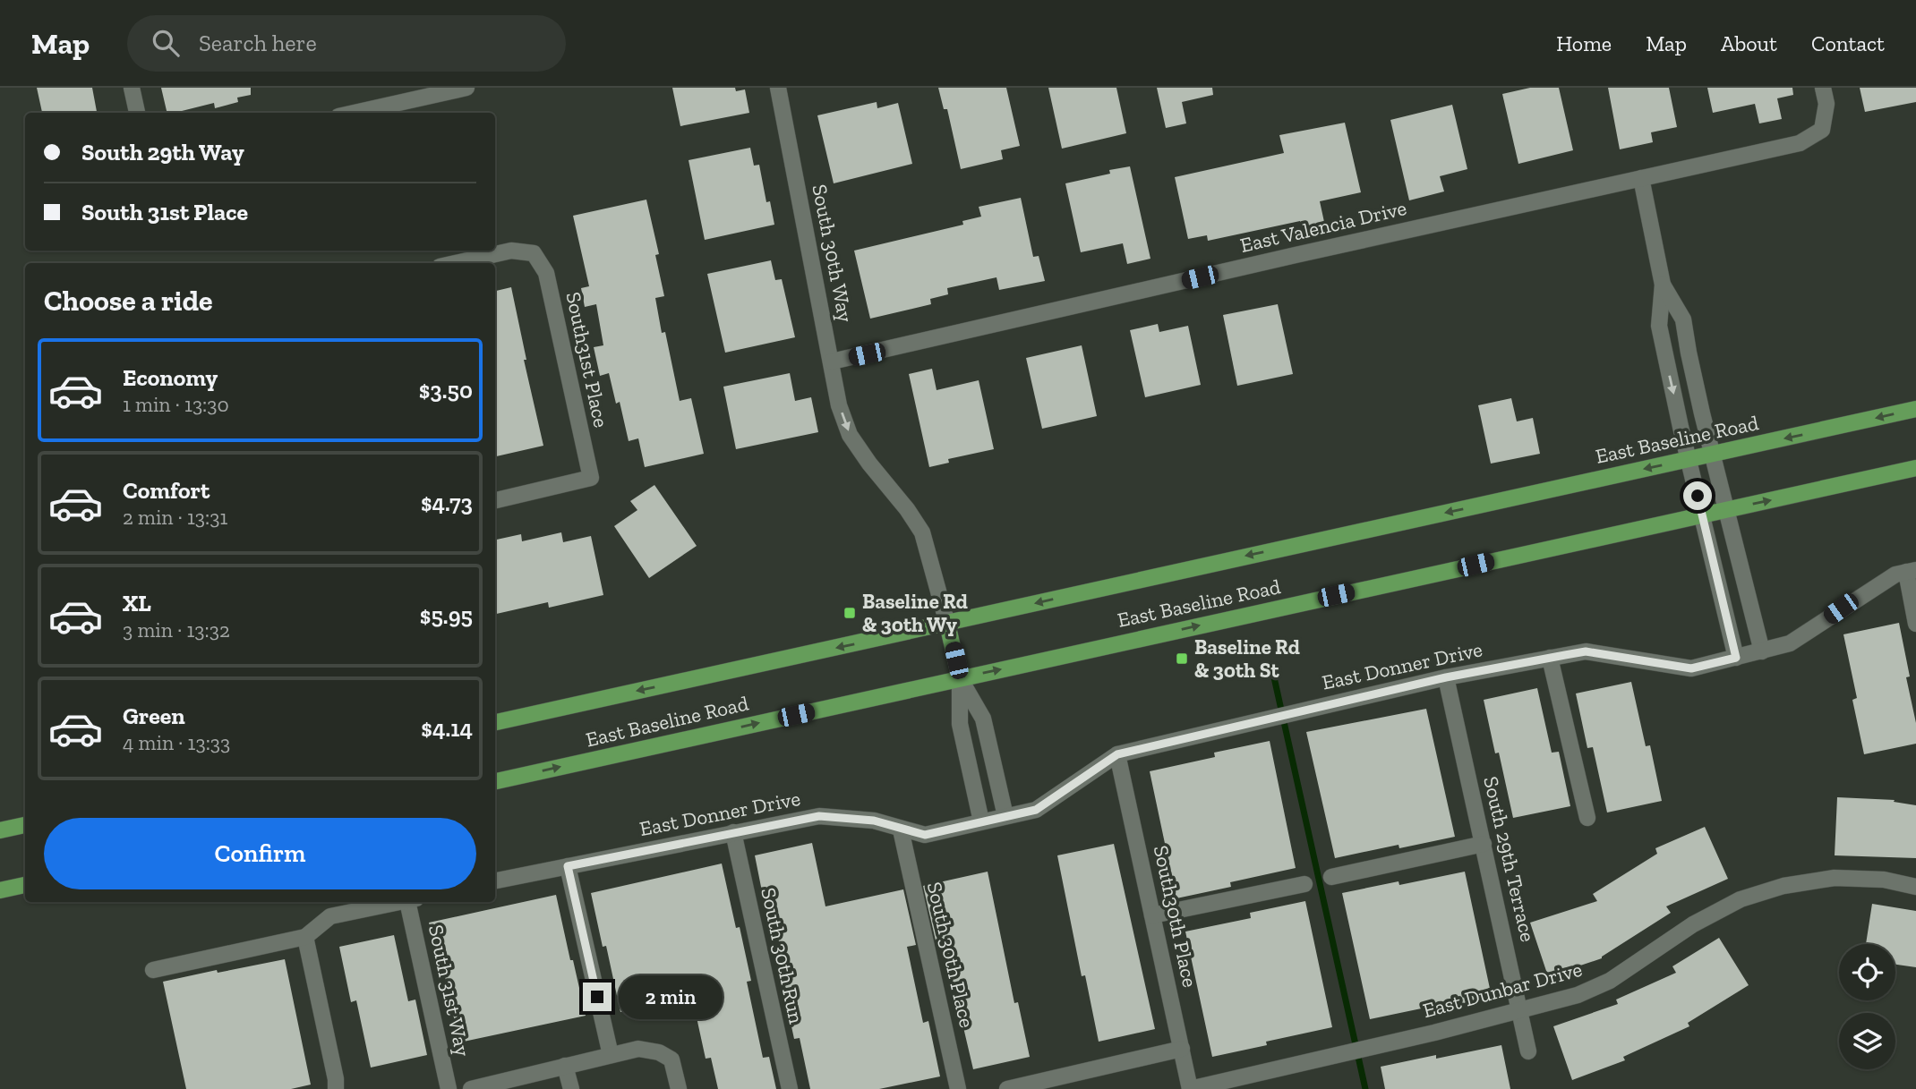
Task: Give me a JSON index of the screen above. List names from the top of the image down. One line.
{"streets":{"main road":["East Baseline Road"],"street":["East Valencia Drive","South 30th Way","South31st Place","East Donner Drive","South 29th Terrace","South30th Place","South 30th Place","South 30th Run","East Dunbar Drive","South 31st Way"]},"crossings":[["East Valencia Drive","South 30th Way"],["South 30th Way","East Baseline Road"],["East Donner Drive","South 29th Terrace"],["East Donner Drive","South30th Place"],["East Donner Drive","South 30th Place"],["East Donner Drive","South 30th Run"],["South 29th Terrace","East Dunbar Drive"],["South30th Place","East Dunbar Drive"]],"one_way":["South 30th Way"],"places":{"transit":["Baseline Rd & 30th Wy","Baseline Rd & 30th St"]},"page":{"header":"Map","search":"Search here","nav":["Home","Map","About","Contact"],"banner":["South 29th Way","South 31st Place"],"heading":"Choose a ride","list":[{"name":"Economy","note":"1 min · 13:30","value":"$3.50"},{"name":"Comfort","note":"2 min · 13:31","value":"$4.73"},{"name":"XL","note":"3 min · 13:32","value":"$5.95"},{"name":"Green","note":"4 min · 13:33","value":"$4.14"}],"buttons":"Confirm","bubble":"2 min"}}
